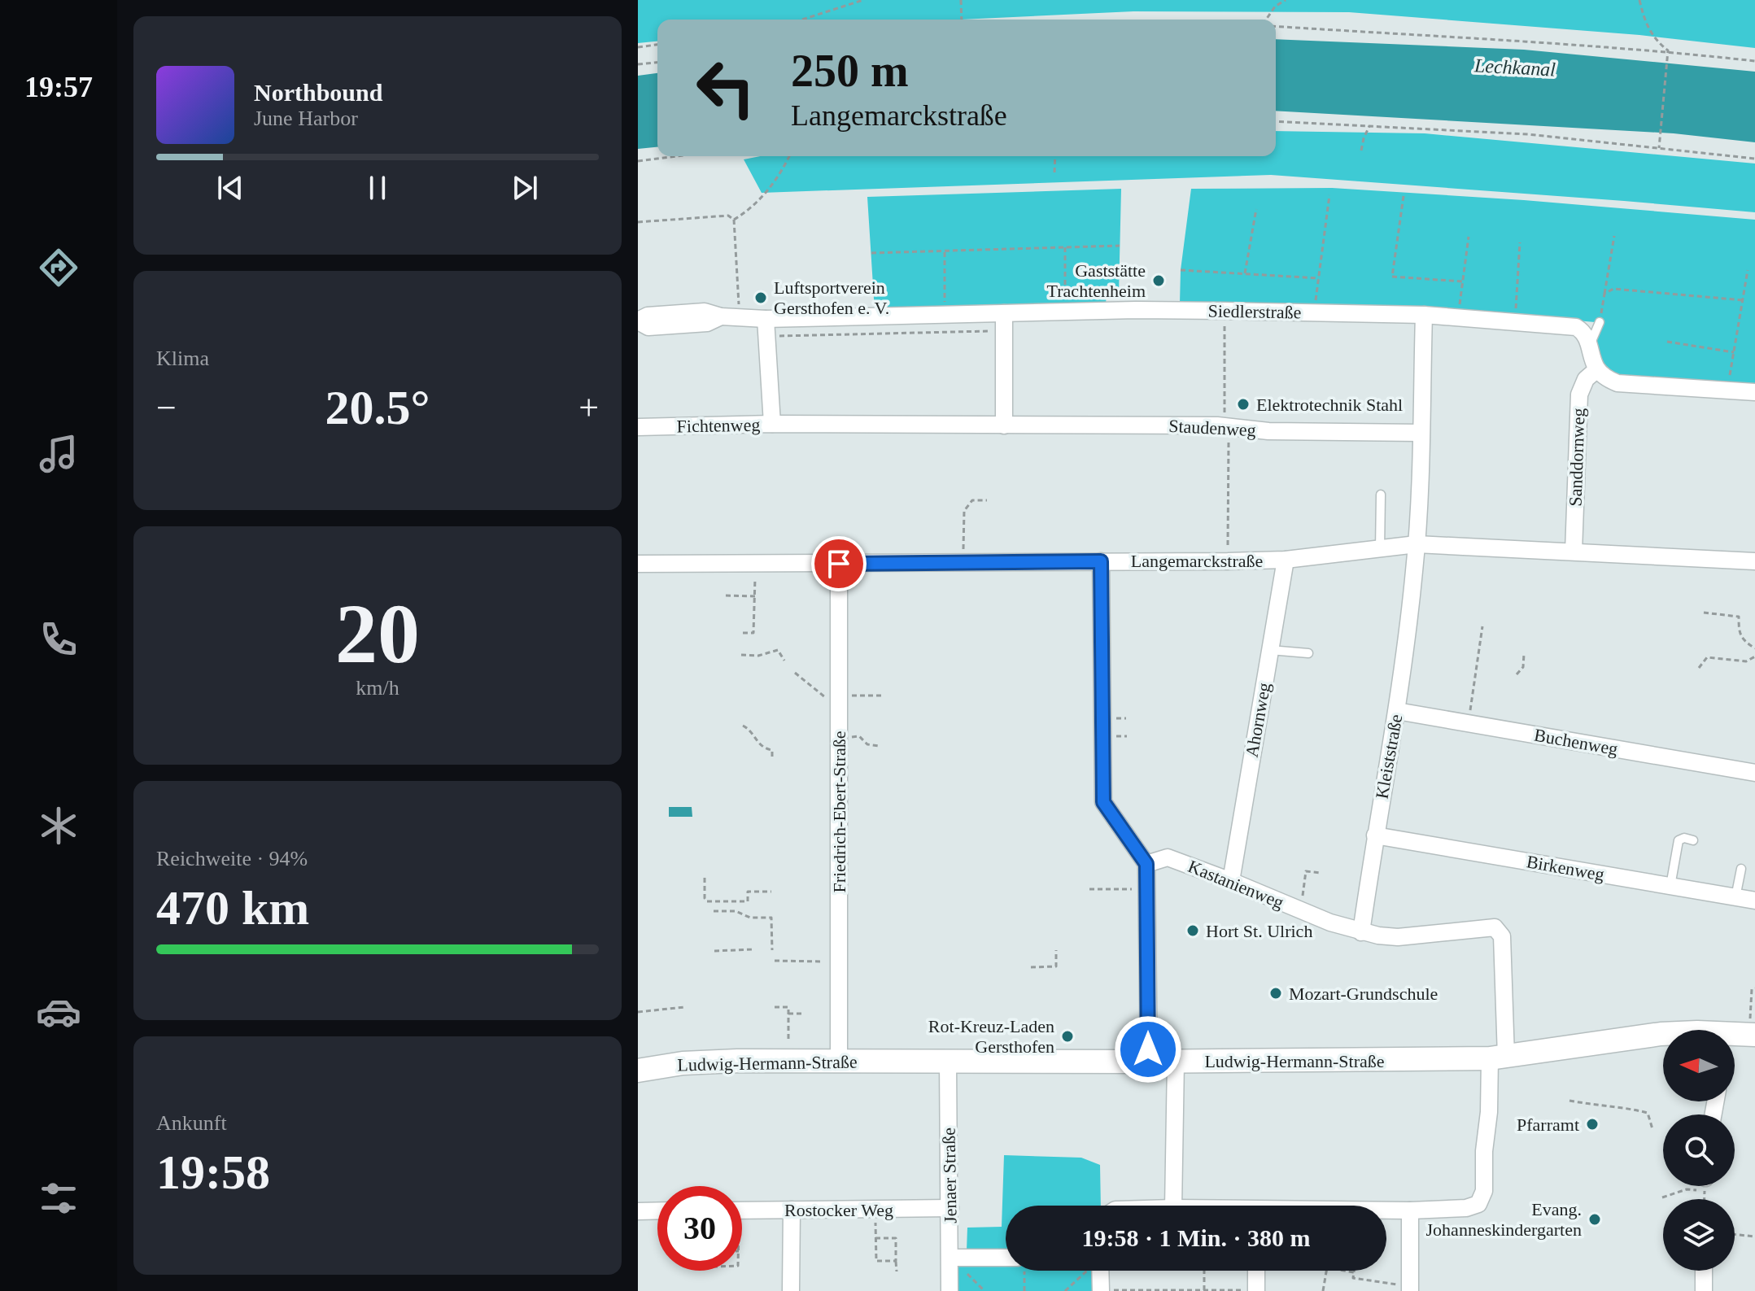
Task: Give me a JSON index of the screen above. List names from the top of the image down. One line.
{"streets":{"street":["Siedlerstraße","Fichtenweg","Staudenweg","Sanddornweg","Langemarckstraße","Ahornweg","Buchenweg","Kleiststraße","Friedrich-Ebert-Straße","Birkenweg","Kastanienweg","Ludwig-Hermann-Straße","Jenaer Straße","Rostocker Weg"]},"crossings":[["Siedlerstraße","Fichtenweg"],["Siedlerstraße","Kleiststraße"],["Fichtenweg","Staudenweg"],["Staudenweg","Kleiststraße"],["Sanddornweg","Langemarckstraße"],["Langemarckstraße","Ahornweg"],["Langemarckstraße","Kleiststraße"],["Langemarckstraße","Friedrich-Ebert-Straße"],["Ahornweg","Kastanienweg"],["Buchenweg","Kleiststraße"],["Kleiststraße","Birkenweg"],["Kleiststraße","Kastanienweg"],["Friedrich-Ebert-Straße","Ludwig-Hermann-Straße"],["Ludwig-Hermann-Straße","Jenaer Straße"],["Jenaer Straße","Rostocker Weg"]],"water":["Lechkanal"],"places":["Gaststätte Trachtenheim","Luftsportverein Gersthofen e. V.","Elektrotechnik Stahl","Hort St. Ulrich","Mozart-Grundschule","Rot-Kreuz-Laden Gersthofen","Pfarramt","Evang. Johanneskindergarten"],"north":"left","page":{"tabs":"19:57","turn":["250 m","Langemarckstraße"],"song":["Northbound","June Harbor"],"tile":["Klima",["20","km/h"],["Reichweite · 94%","470 km"],["Ankunft","19:58"]],"heat":["−","20.5°","+"],"limit":"30","trip":"19:58 · 1 Min. · 380 m"}}
